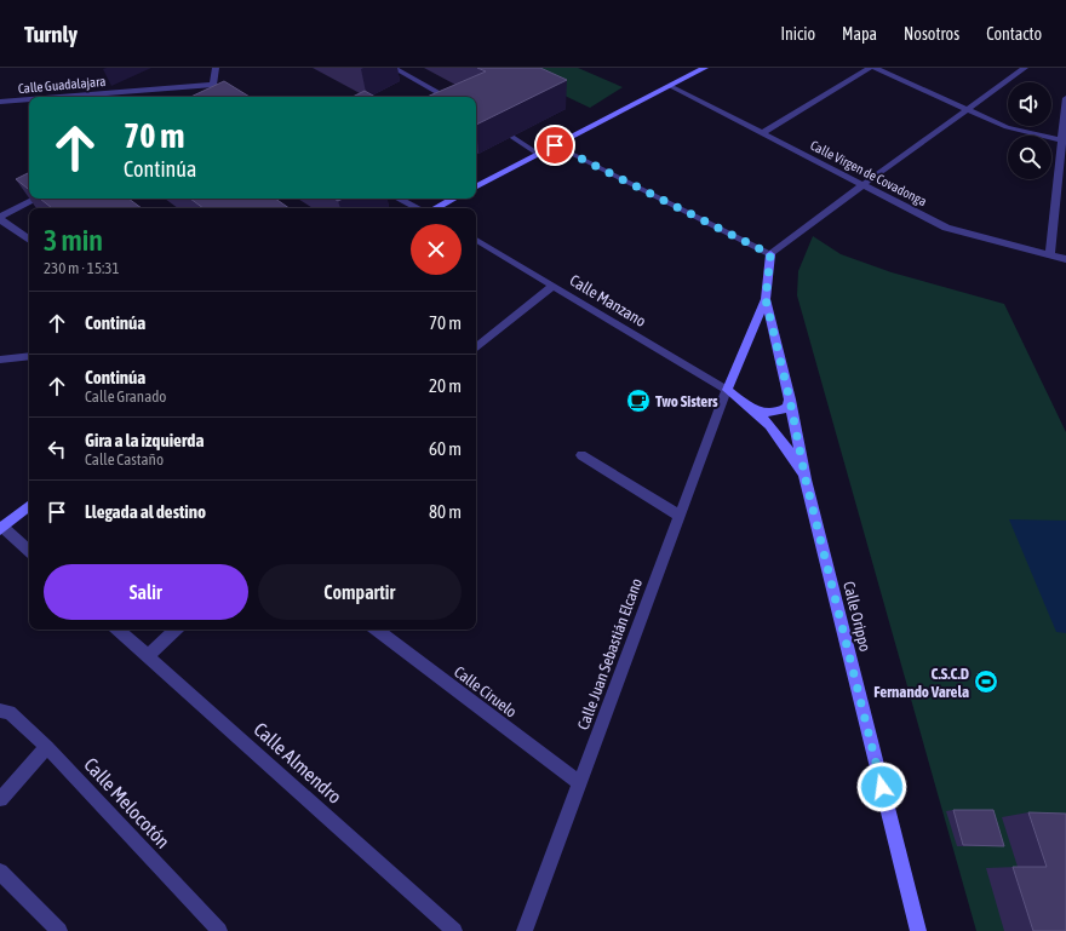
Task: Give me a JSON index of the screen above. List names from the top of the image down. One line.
{"streets":{"street":["Calle Guadalajara","Calle Virgen de Covadonga","Calle Manzano","Calle Orippo","Calle Juan Sebastián Elcano","Calle Ciruelo","Calle Almendro","Calle Melocotón"]},"crossings":[["Calle Manzano","Calle Juan Sebastián Elcano"],["Calle Juan Sebastián Elcano","Calle Ciruelo"]],"places":{"cafe":["Two Sisters"],"sports":["C.S.C.D Fernando Varela"]},"page":{"header":"Turnly","nav":["Inicio","Mapa","Nosotros","Contacto"],"turn":["70 m","Continúa"],"heading":["3 min","230 m · 15:31"],"list":[{"name":"Continúa","value":"70 m"},{"name":"Continúa","note":"Calle Granado","value":"20 m"},{"name":"Gira a la izquierda","note":"Calle Castaño","value":"60 m"},{"name":"Llegada al destino","value":"80 m"}],"buttons":["Salir","Compartir"]}}
